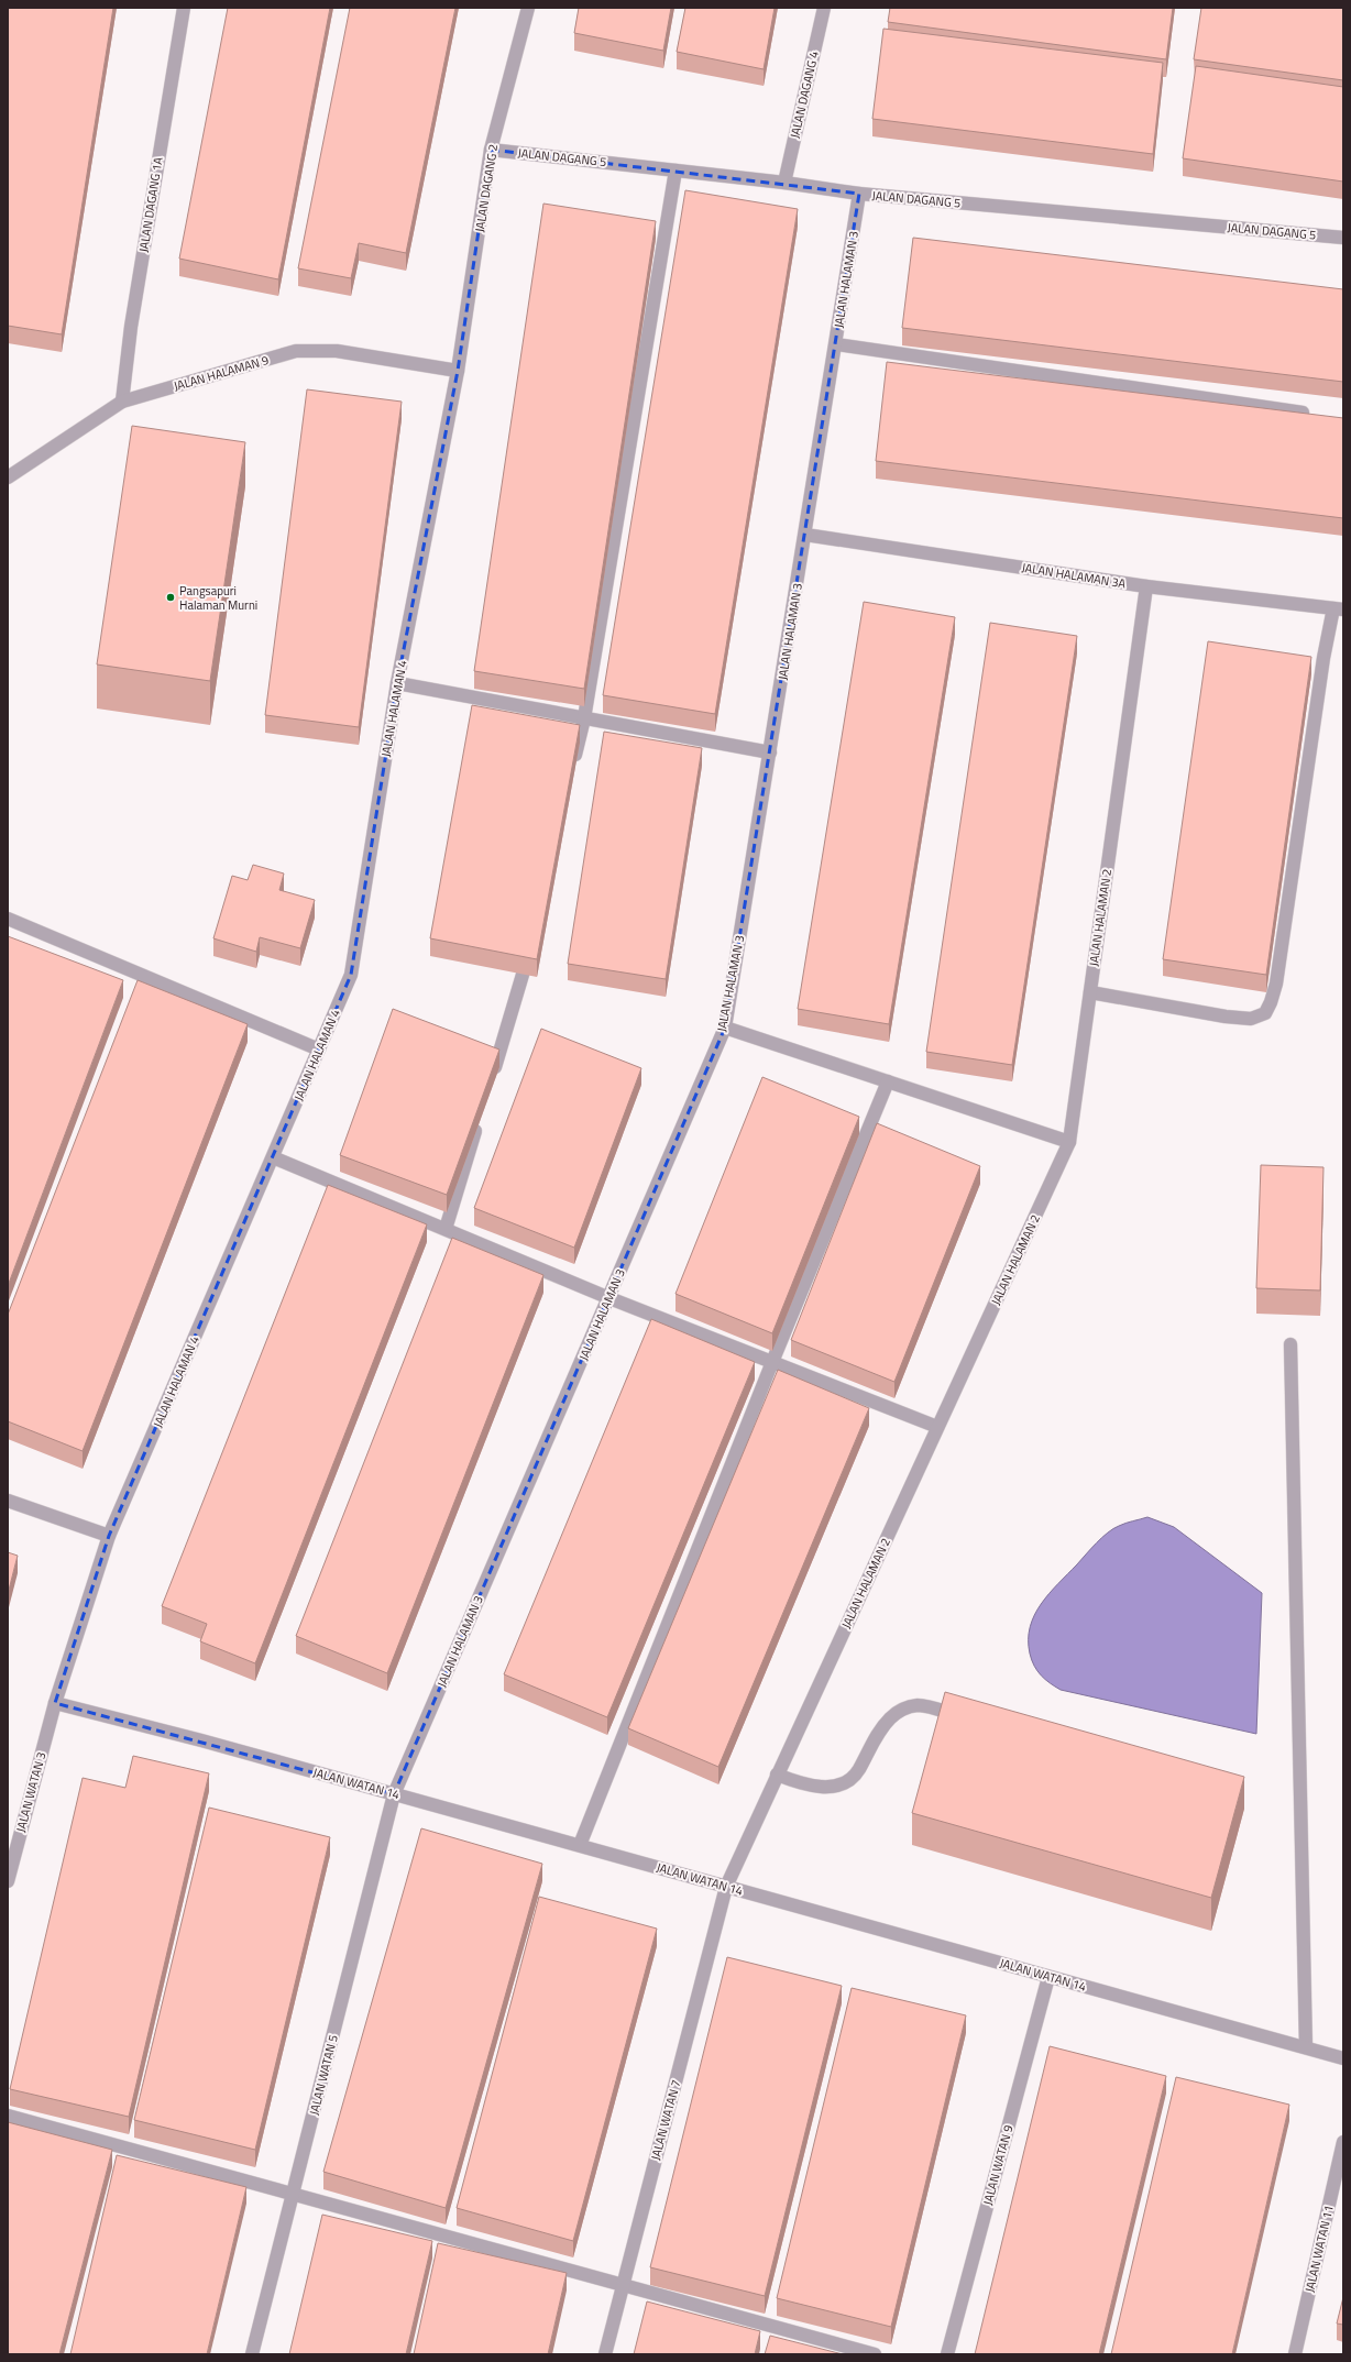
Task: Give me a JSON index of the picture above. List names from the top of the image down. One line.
{"streets":{"street":["JALAN DAGANG 4","JALAN DAGANG 5","JALAN DAGANG 2","JALAN DAGANG 1A","JALAN HALAMAN 3","JALAN HALAMAN 9","JALAN HALAMAN 3A","JALAN HALAMAN 4","JALAN HALAMAN 2","JALAN WATAN 14","JALAN WATAN 3","JALAN WATAN 5","JALAN WATAN 7","JALAN WATAN 9","JALAN WATAN 11"]},"crossings":[["JALAN DAGANG 4","JALAN DAGANG 5"],["JALAN DAGANG 5","JALAN DAGANG 2"],["JALAN DAGANG 5","JALAN HALAMAN 3"],["JALAN DAGANG 2","JALAN HALAMAN 9"],["JALAN DAGANG 2","JALAN HALAMAN 4"],["JALAN DAGANG 1A","JALAN HALAMAN 9"],["JALAN HALAMAN 3","JALAN HALAMAN 3A"],["JALAN HALAMAN 3","JALAN WATAN 14"],["JALAN HALAMAN 3","JALAN WATAN 5"],["JALAN HALAMAN 9","JALAN HALAMAN 4"],["JALAN HALAMAN 3A","JALAN HALAMAN 2"],["JALAN HALAMAN 4","JALAN WATAN 14"],["JALAN HALAMAN 4","JALAN WATAN 3"],["JALAN HALAMAN 2","JALAN WATAN 14"],["JALAN HALAMAN 2","JALAN WATAN 7"],["JALAN WATAN 14","JALAN WATAN 3"],["JALAN WATAN 14","JALAN WATAN 5"],["JALAN WATAN 14","JALAN WATAN 7"],["JALAN WATAN 14","JALAN WATAN 9"]],"places":["Pangsapuri Halaman Murni"]}
